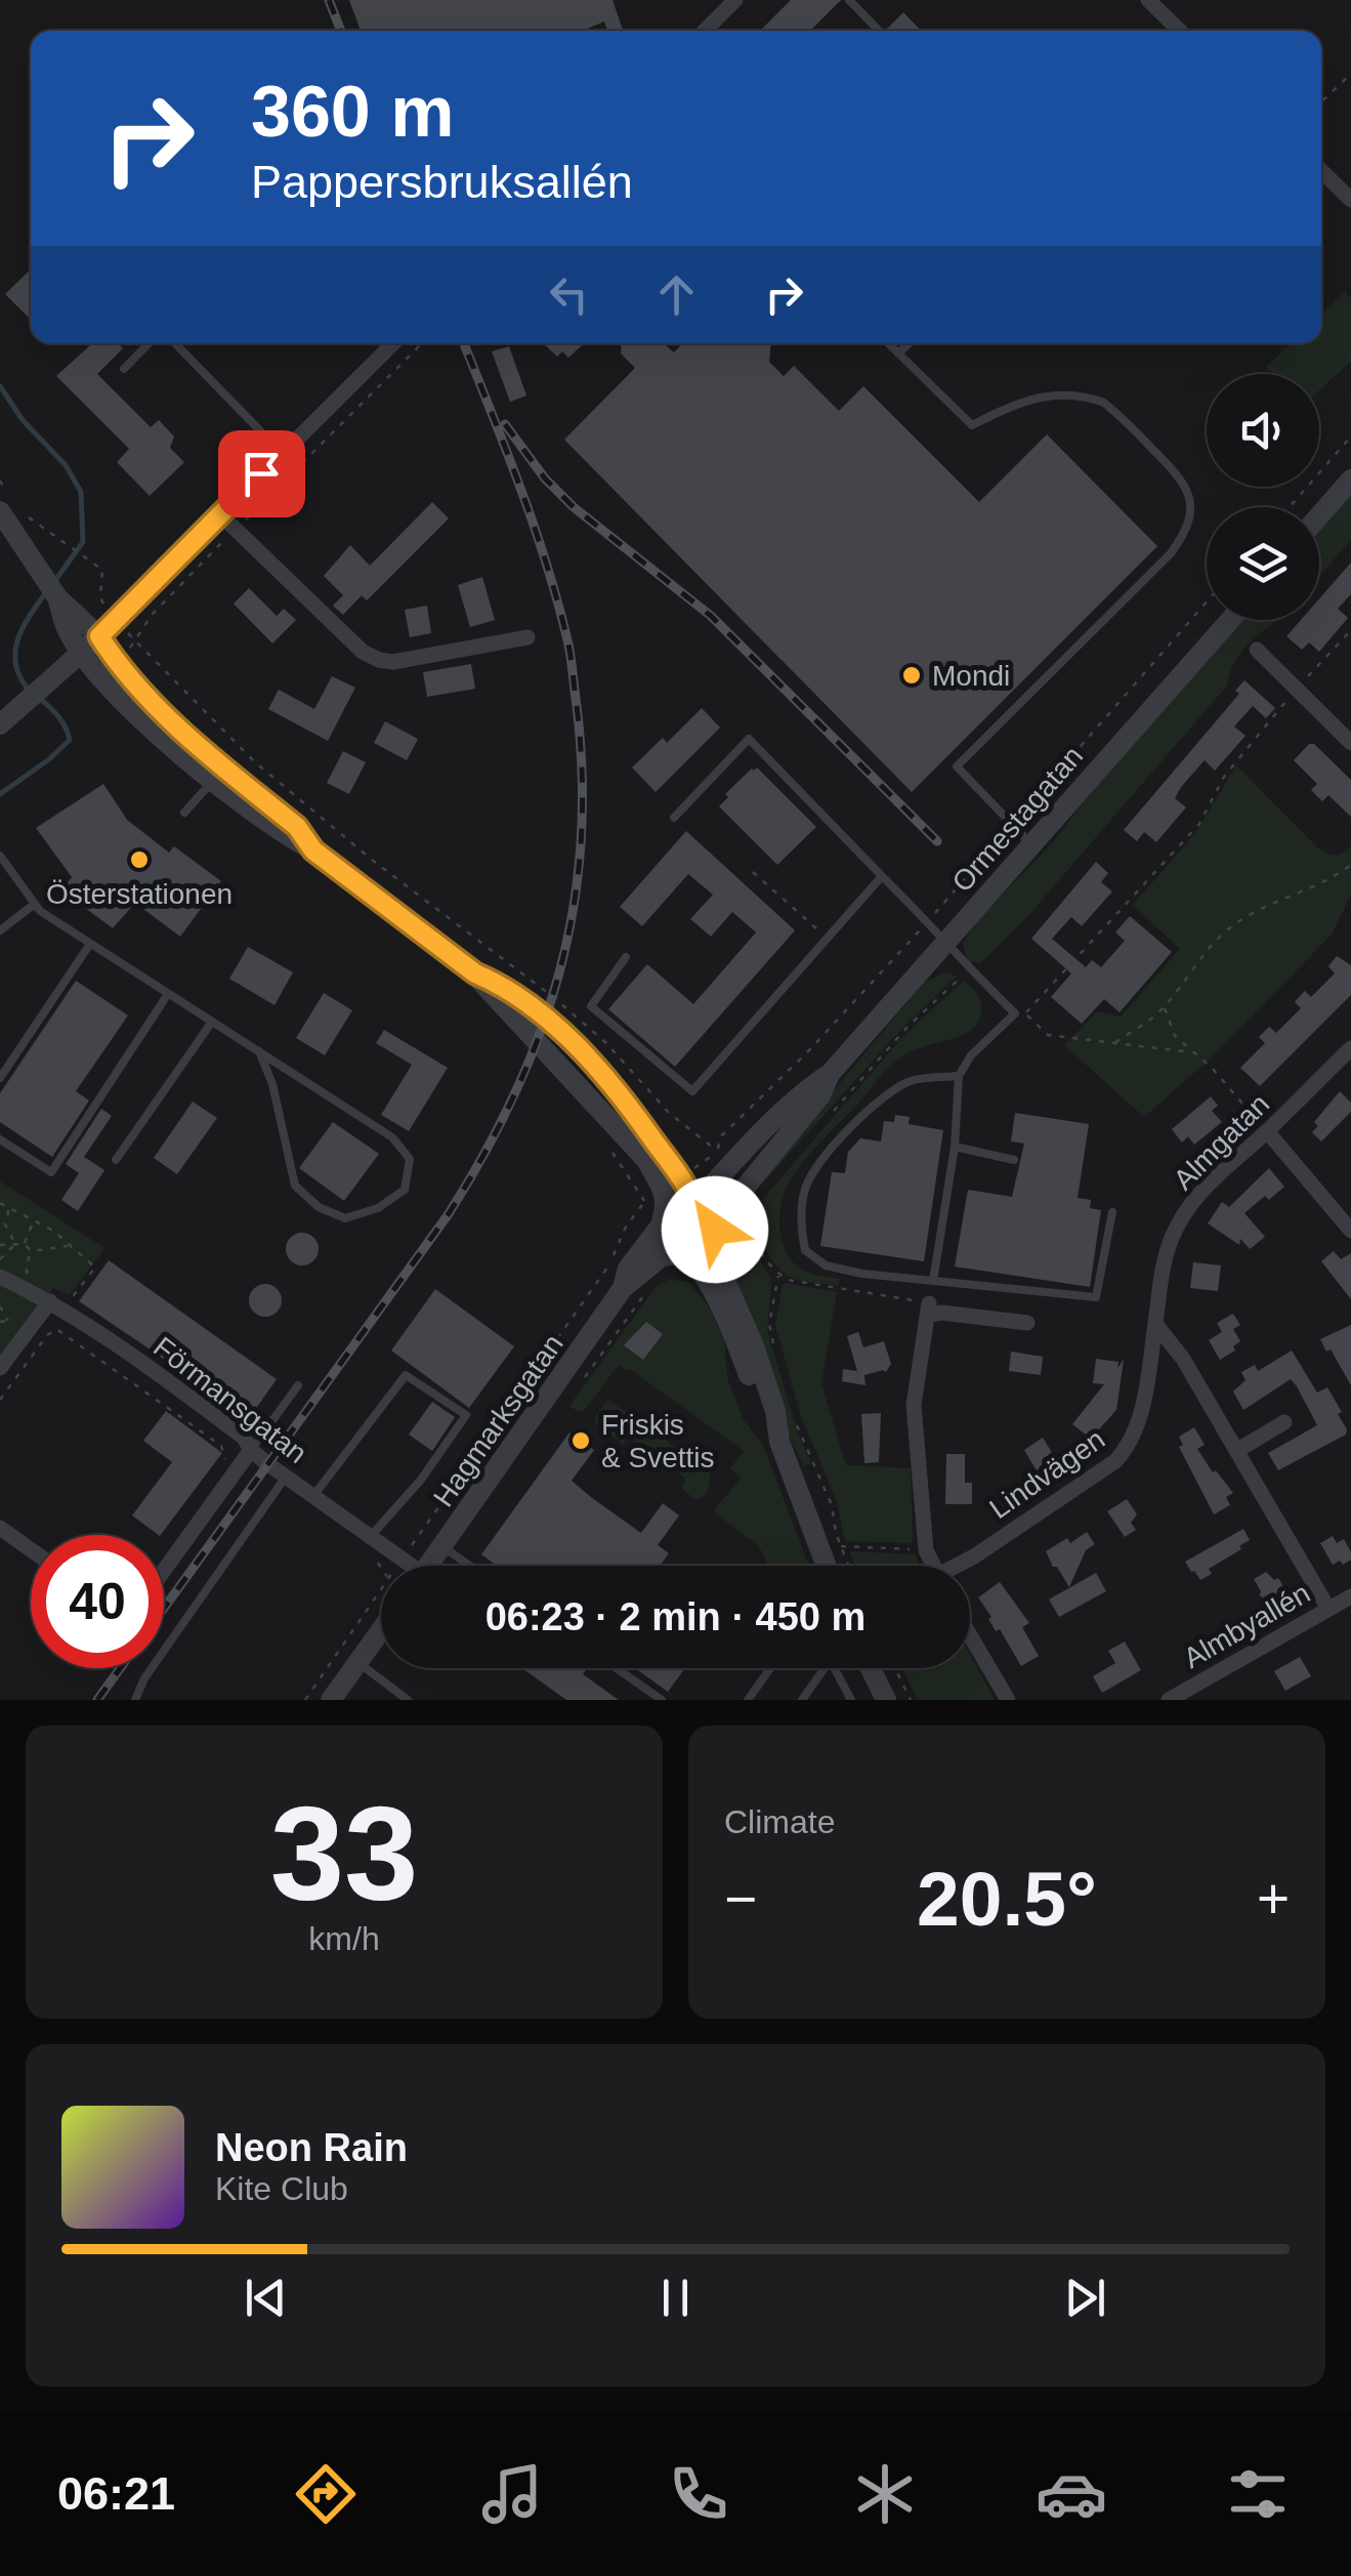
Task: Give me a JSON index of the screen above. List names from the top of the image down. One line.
{"streets":{"street":["Ormestagatan","Almgatan","Förmansgatan","Hagmarksgatan","Lindvägen","Almbyallén"]},"crossings":[["Ormestagatan","Hagmarksgatan"],["Almgatan","Lindvägen"]],"places":["Mondi","Österstationen","Friskis & Svettis"],"page":{"turn":["360 m","Pappersbruksallén"],"limit":"40","trip":"06:23 · 2 min · 450 m","tile":[["33","km/h"],"Climate"],"heat":["−","20.5°","+"],"song":["Neon Rain","Kite Club"],"tabs":"06:21"}}
